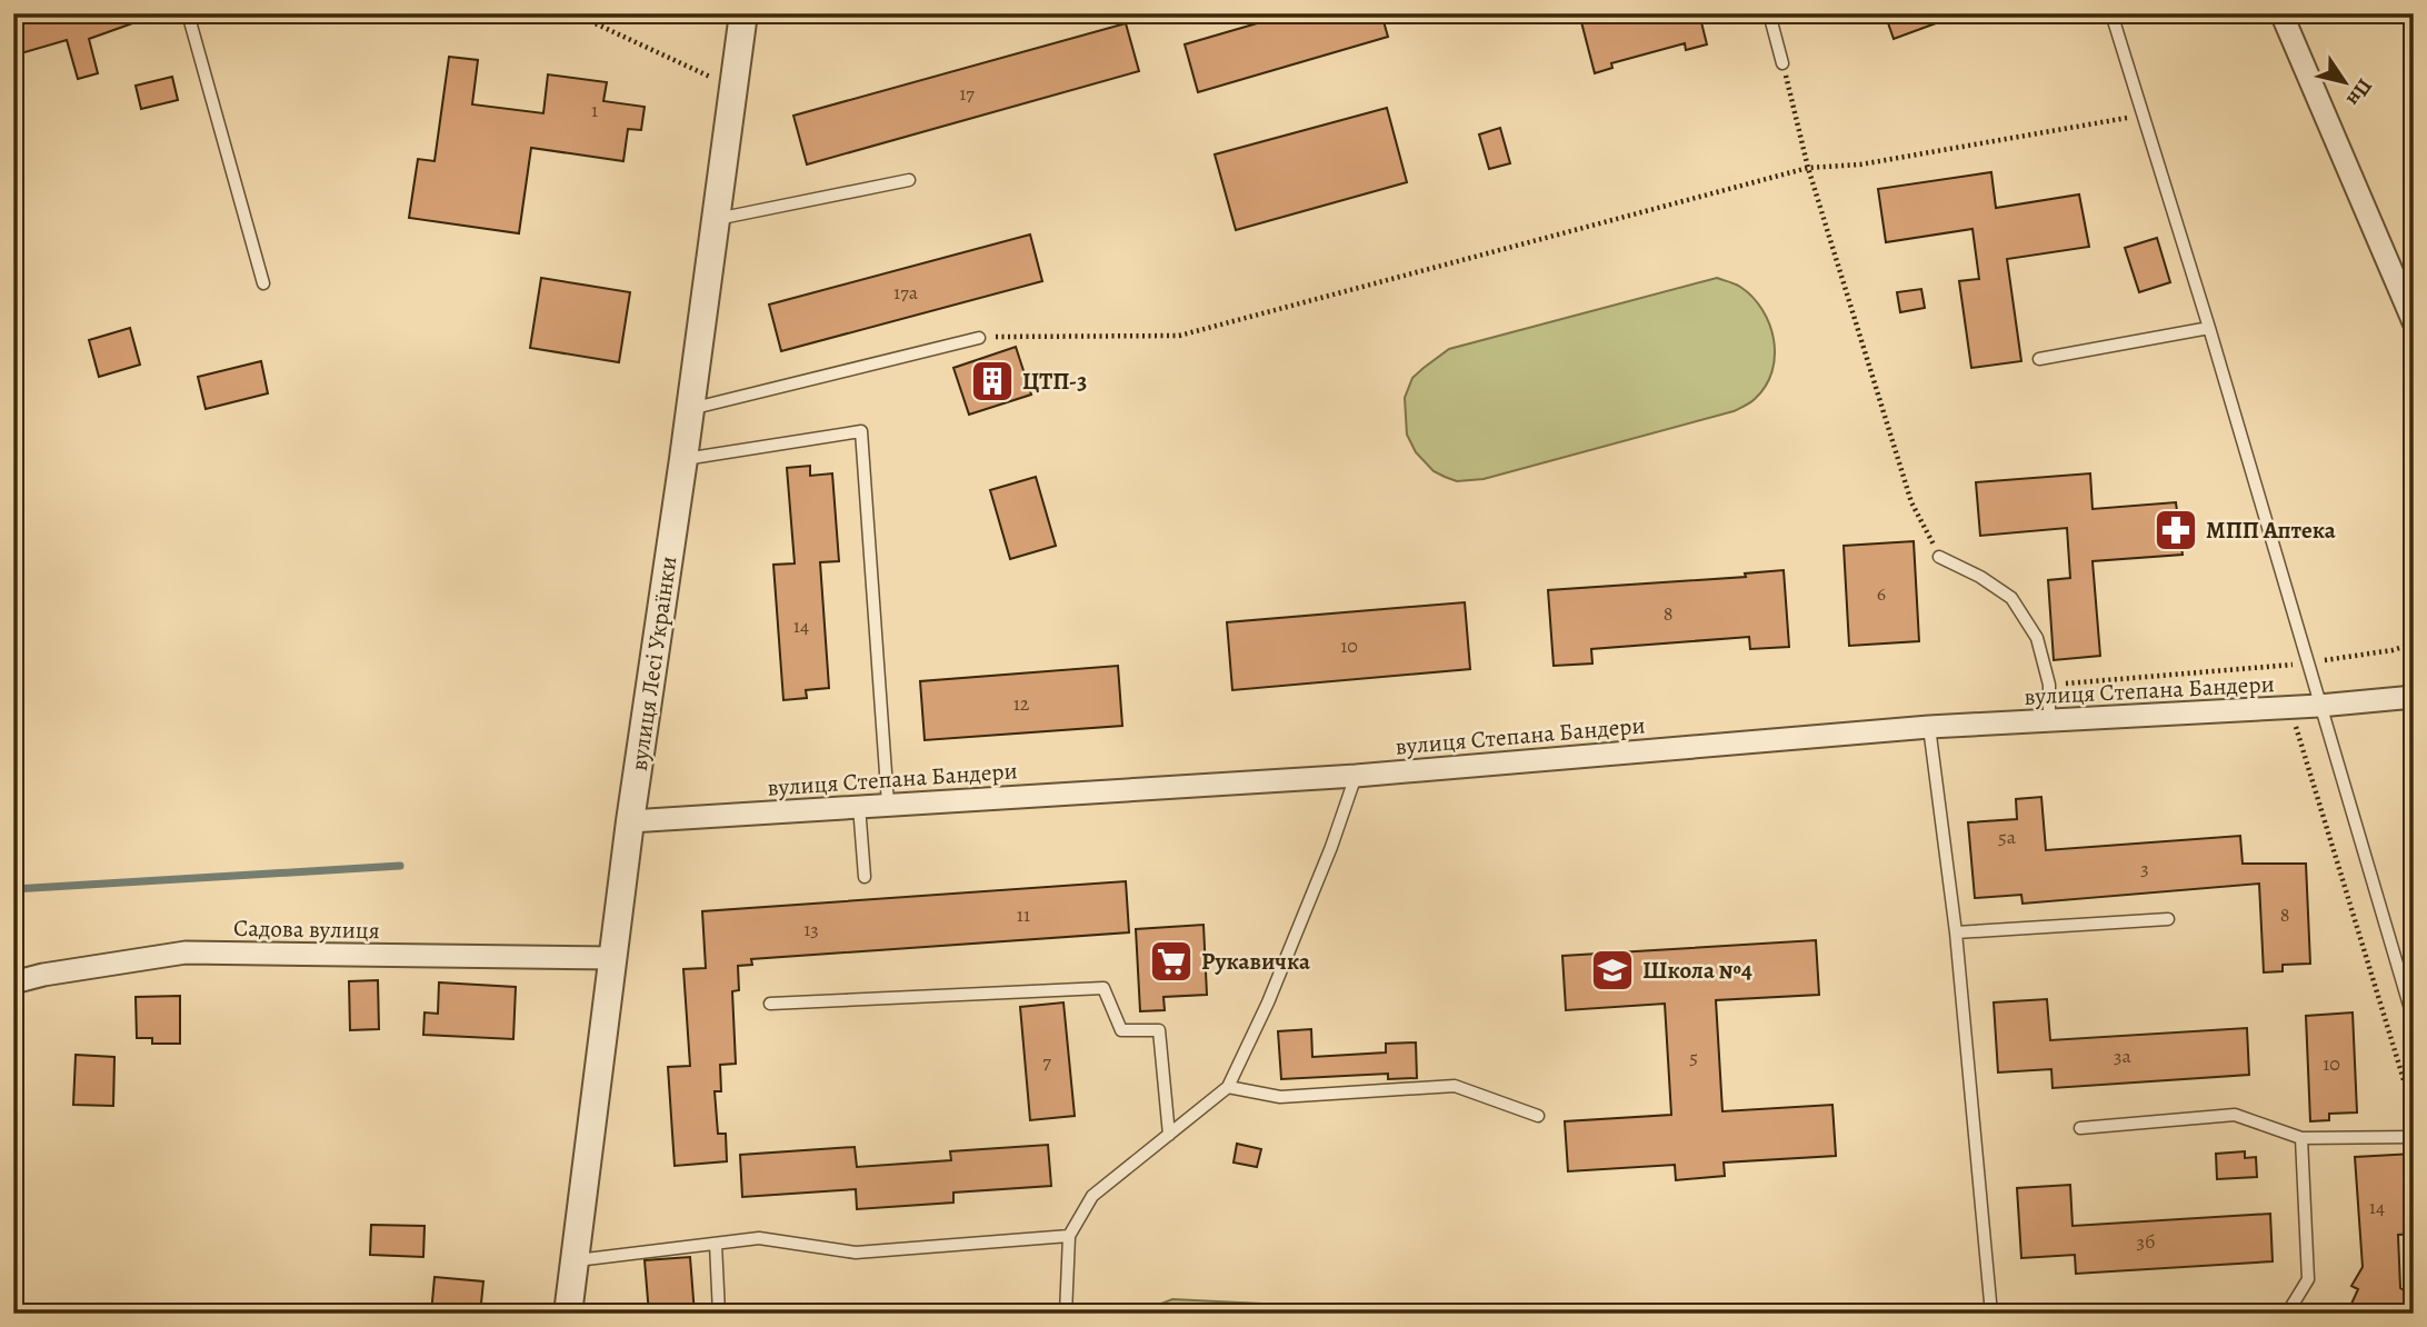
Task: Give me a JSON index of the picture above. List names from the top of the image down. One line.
{"streets":{"street":["вулиця Лесі Українки","вулиця Степана Бандери","Садова вулиця"]},"crossings":[["вулиця Лесі Українки","вулиця Степана Бандери"],["вулиця Лесі Українки","Садова вулиця"]],"places":{"building":["ЦТП-3"],"pharmacy":["МПП Аптека"],"supermarket":["Рукавичка"],"school or university":["Школа №4"]},"house_numbers":["17","1","17а","6","8","14","10","12","5а","3","11","8","13","3а","5","7","10","14","3б"],"north":"bottom right"}
